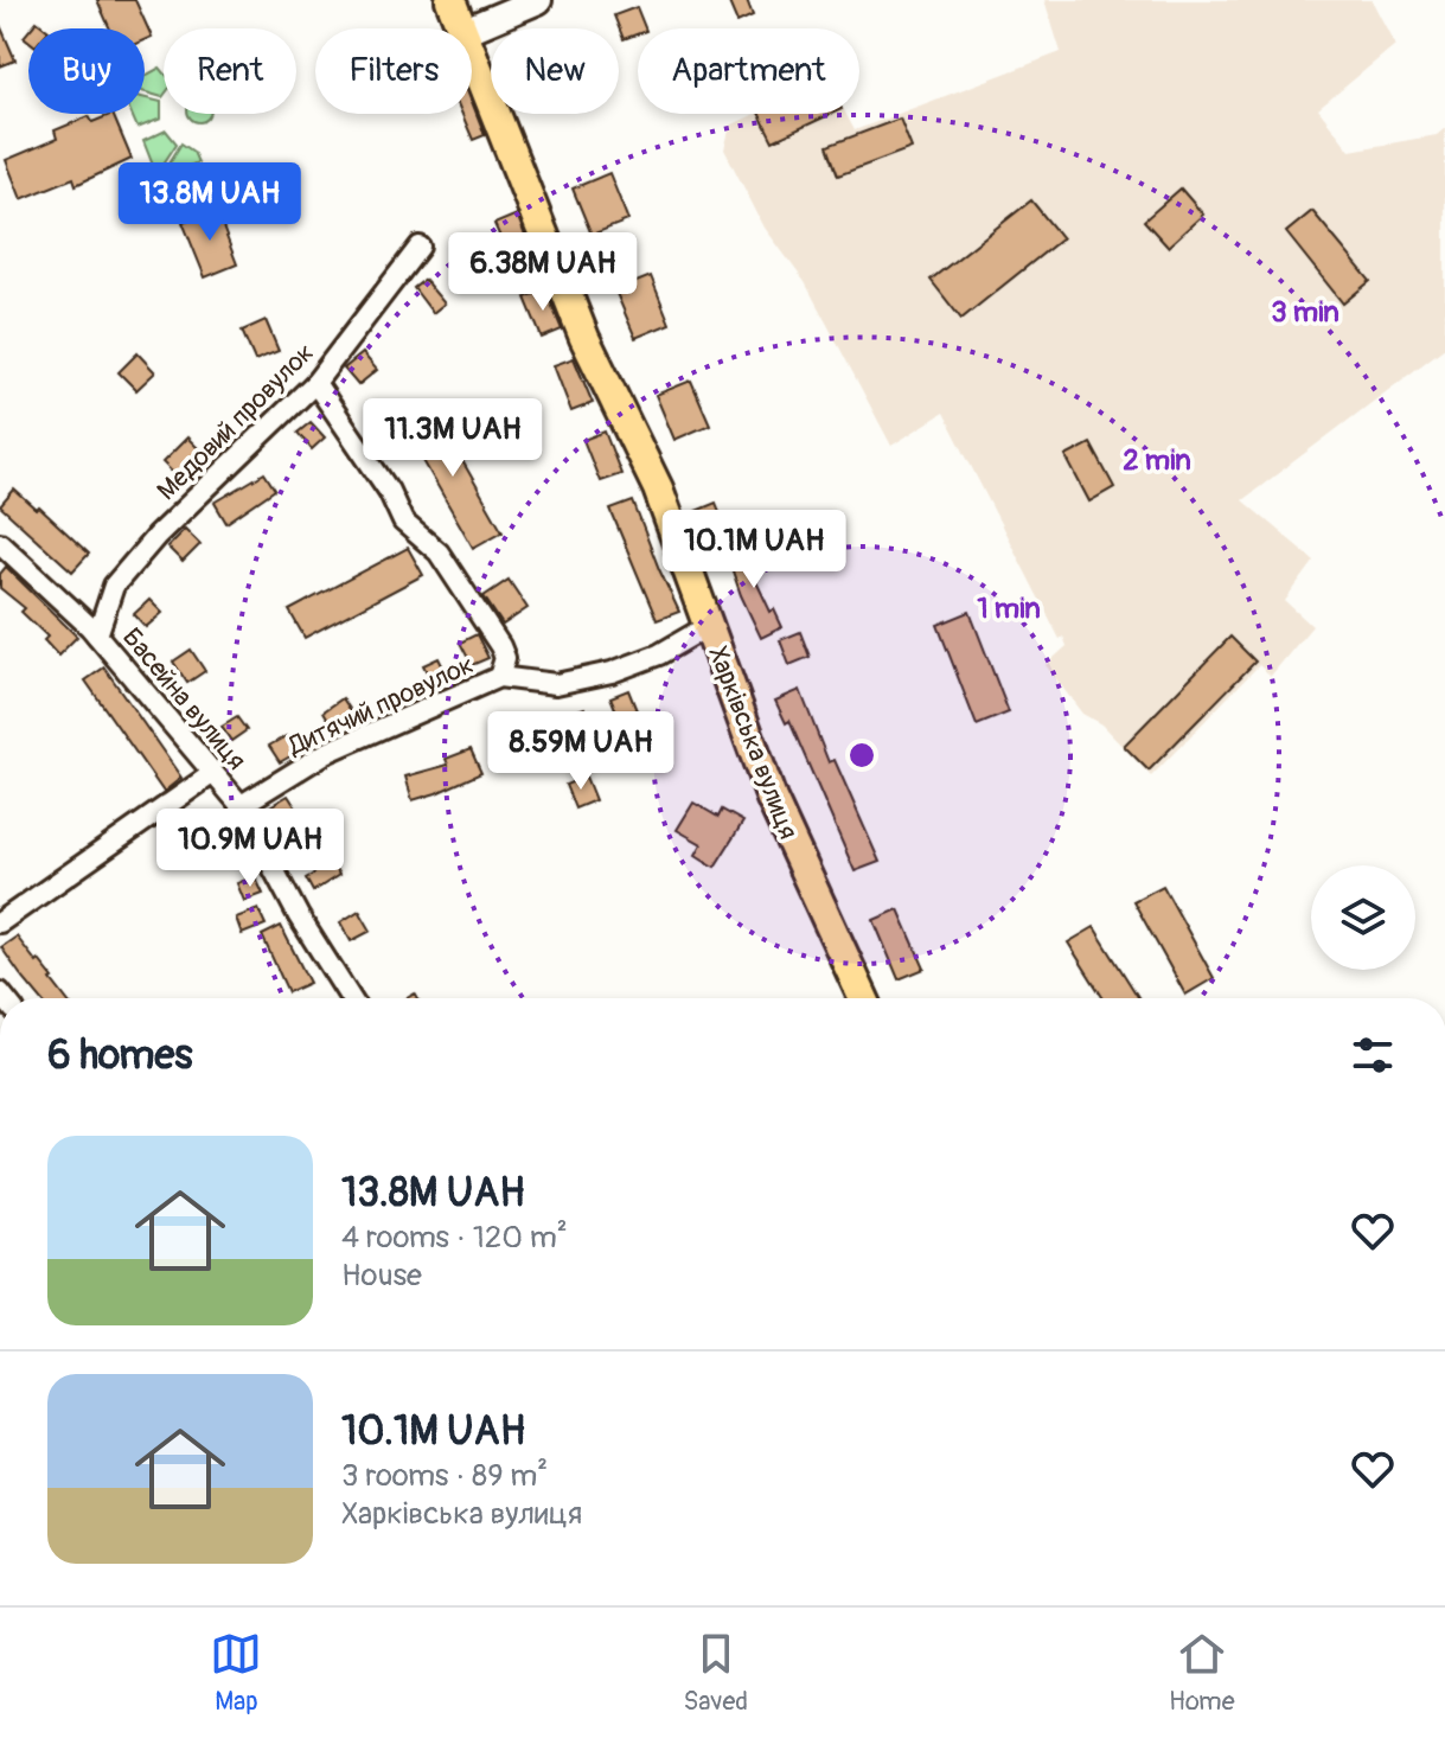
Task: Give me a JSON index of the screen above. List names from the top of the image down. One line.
{"streets":{"main road":["Харківська вулиця"],"street":["Медовий провулок","Басейна вулиця","Дитячий провулок"]},"crossings":[["Медовий провулок","Басейна вулиця"],["Басейна вулиця","Дитячий провулок"],["Дитячий провулок","Харківська вулиця"]],"page":{"chip":["Buy","Rent","Filters","New","Apartment"],"price":["13.8M UAH","6.38M UAH","11.3M UAH","10.1M UAH","8.59M UAH","10.9M UAH"],"heading":"6 homes","list":[{"name":"13.8M UAH","note":"4 rooms · 120 m² · House"},{"name":"10.1M UAH","note":"3 rooms · 89 m² · Харківська вулиця"}],"tabs":["Map","Saved","Home"]},"rings":["3 min","2 min","1 min"]}
